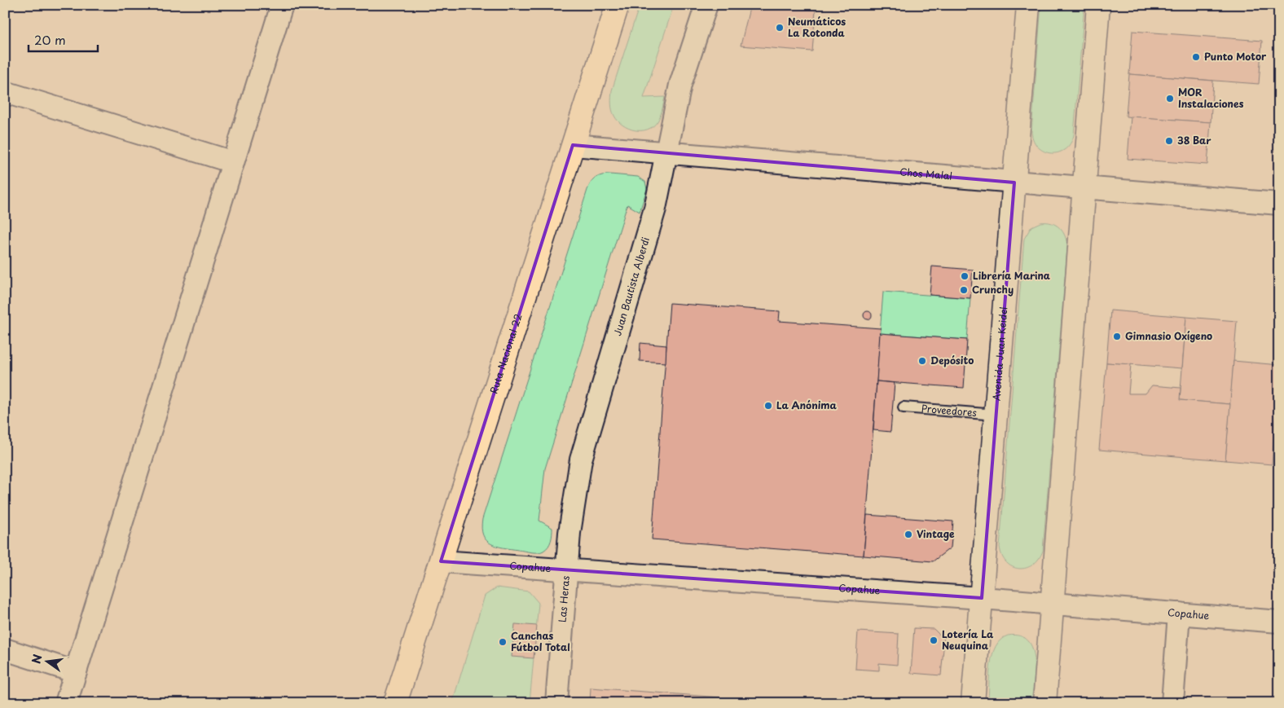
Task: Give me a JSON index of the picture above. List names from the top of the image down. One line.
{"streets":{"highway":["Ruta Nacional 22"],"main road":["Avenida Juan Keidel"],"street":["Chos Malal","Juan Bautista Alberdi","Copahue","Las Heras"],"lane":["Proveedores"]},"crossings":[["Chos Malal","Juan Bautista Alberdi"],["Chos Malal","Ruta Nacional 22"],["Chos Malal","Avenida Juan Keidel"],["Juan Bautista Alberdi","Copahue"],["Juan Bautista Alberdi","Las Heras"],["Ruta Nacional 22","Copahue"],["Avenida Juan Keidel","Proveedores"],["Avenida Juan Keidel","Copahue"],["Copahue","Las Heras"]],"places":["Neumáticos La Rotonda","Punto Motor","MOR Instalaciones","38 Bar","Librería Marina","Crunchy","Gimnasio Oxígeno","Depósito","La Anónima","Vintage","Lotería La Neuquina","Canchas Fútbol Total"],"scale_bar":"20 m","north":"left"}
